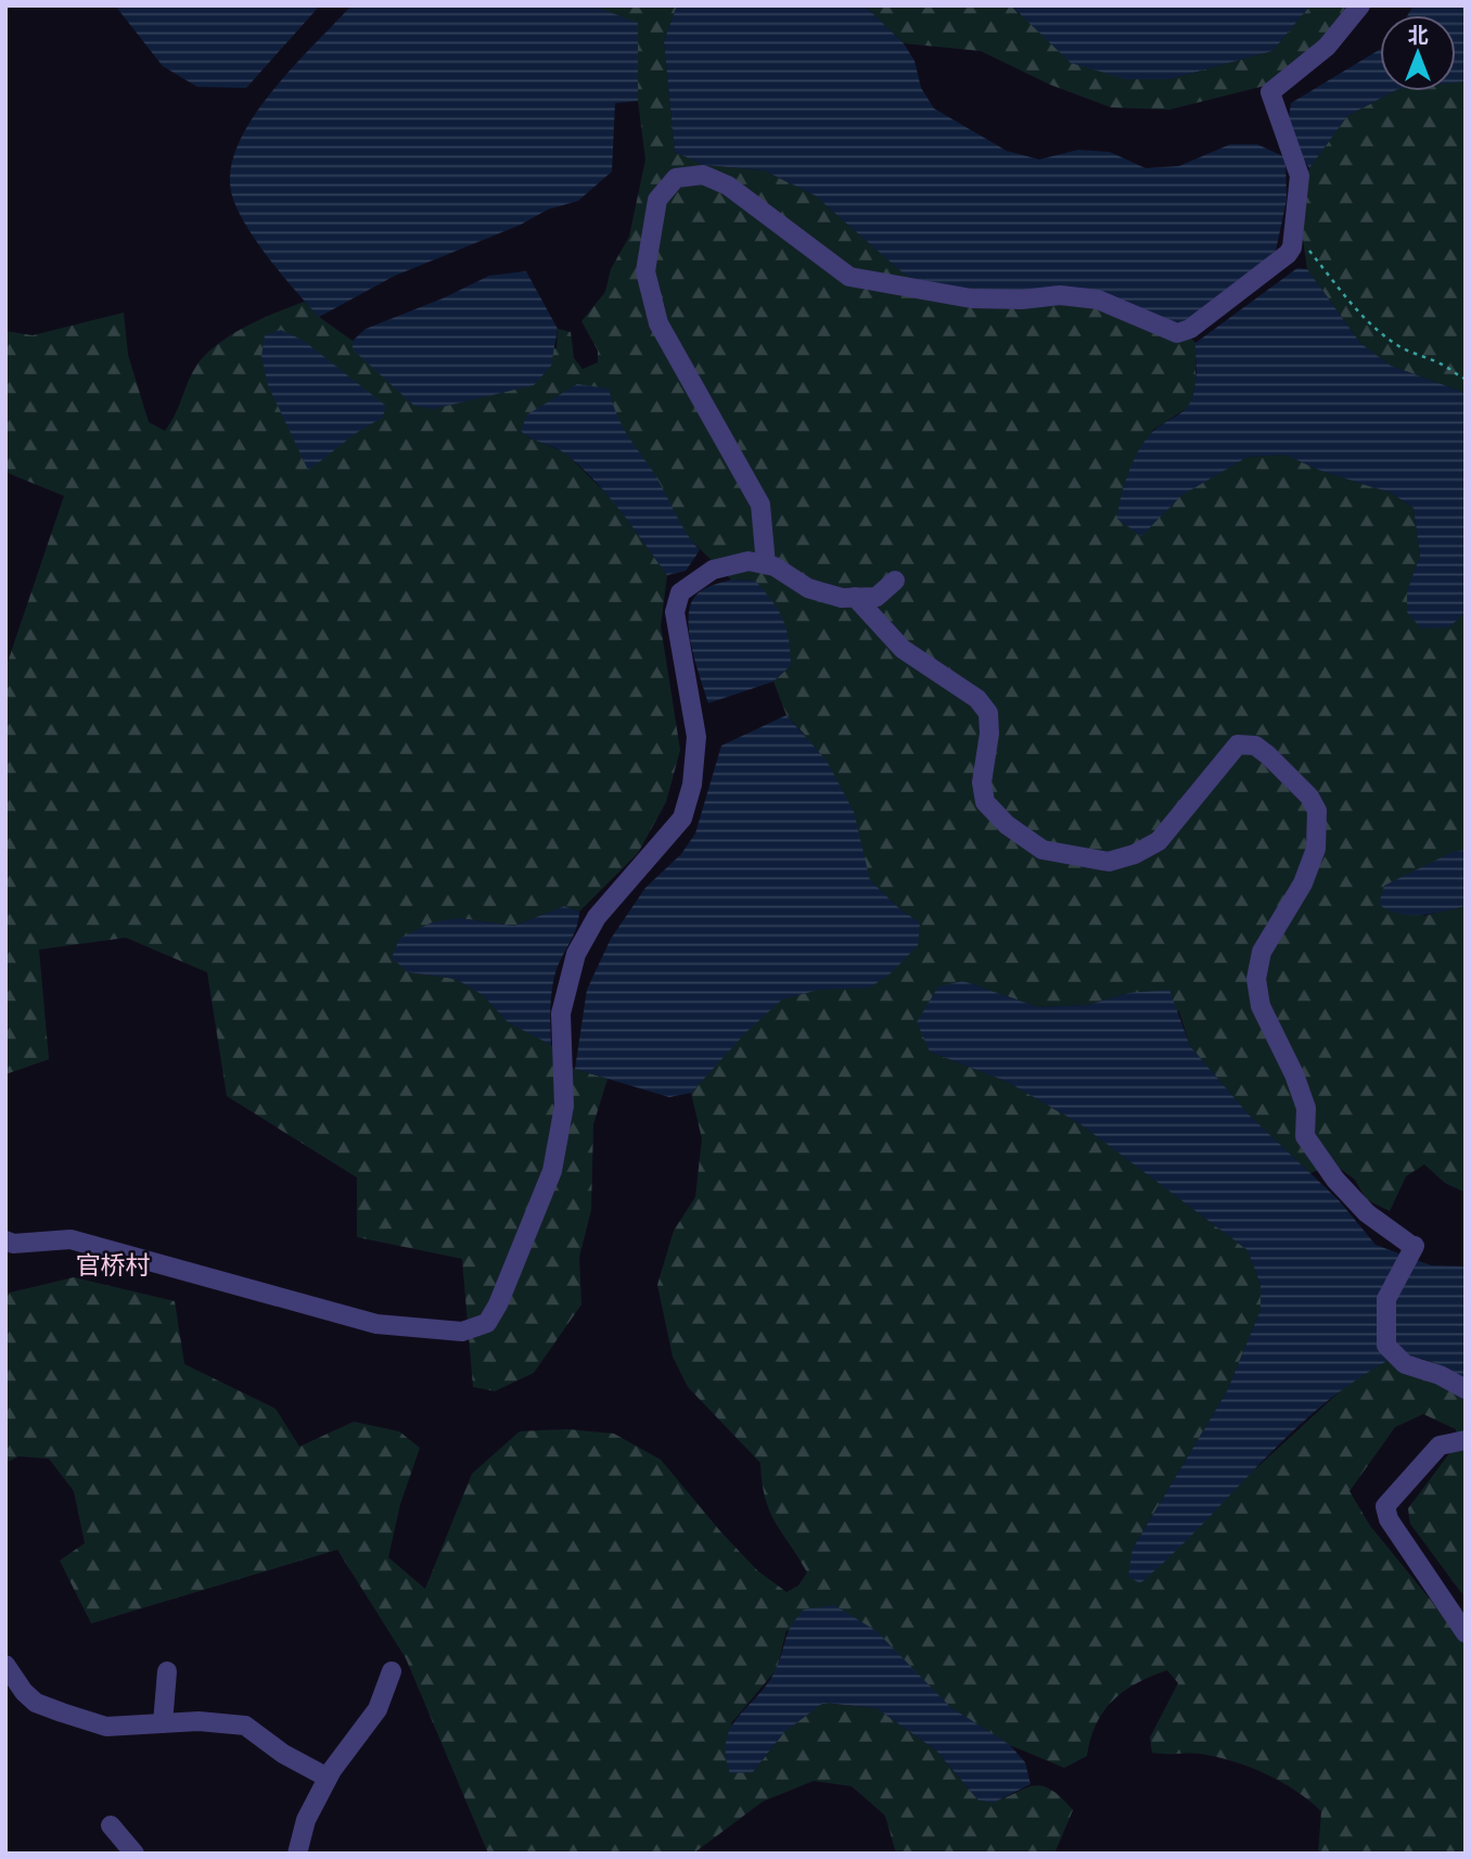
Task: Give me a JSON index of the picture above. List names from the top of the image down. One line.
{"districts":["官桥村"],"north":"top"}
